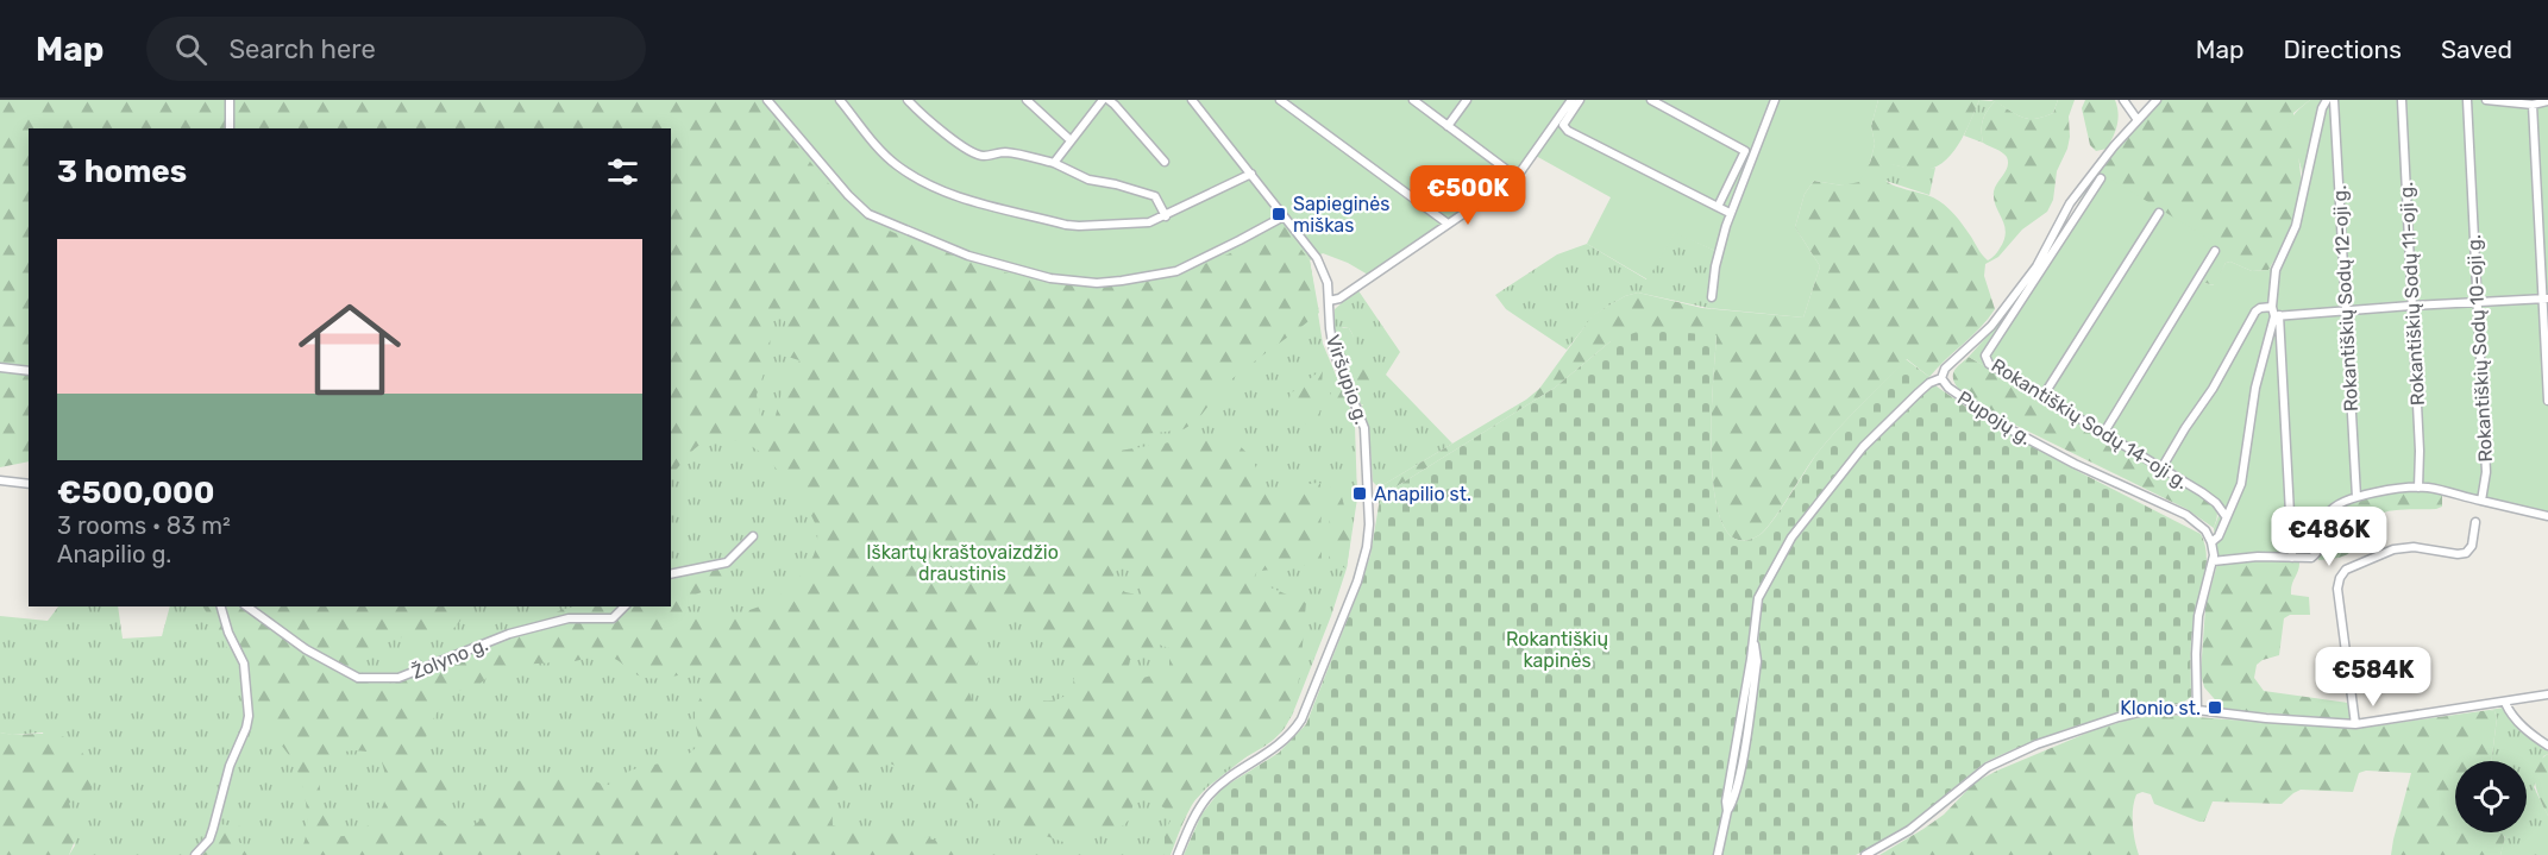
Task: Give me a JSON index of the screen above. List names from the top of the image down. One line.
{"streets":{"street":["Rokantiškių Sodų 11-oji g.","Rokantiškių Sodų 12-oji g.","Rokantiškių Sodų 10-oji g.","Viršupio g.","Pupojų g.","Rokantiškių Sodų 14-oji g.","Žolyno g."]},"parks":["Iškartų kraštovaizdžio draustinis","Rokantiškių kapinės"],"places":{"transit":["Sapieginės miškas","Anapilio st.","Klonio st."]},"page":{"header":"Map","search":"Search here","nav":["Map","Directions","Saved"],"heading":"3 homes","price":["€500K","€486K","€584K"],"list":[{"name":"€500,000","note":"3 rooms · 83 m² · Anapilio g."}]}}
